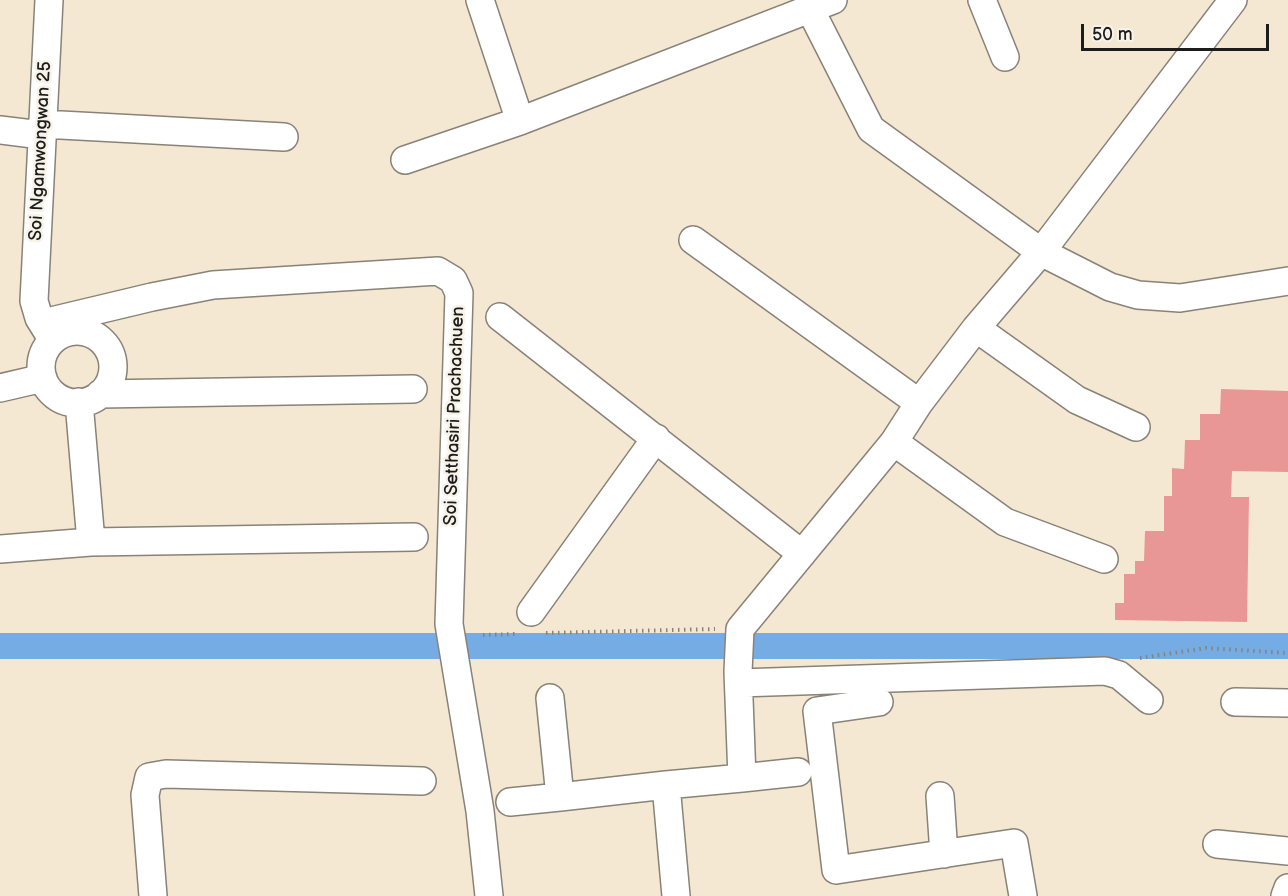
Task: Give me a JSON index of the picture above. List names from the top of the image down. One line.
{"streets":{"street":["Soi Ngamwongwan 25","Soi Setthasiri Prachachuen"]},"crossings":[["Soi Ngamwongwan 25","Soi Setthasiri Prachachuen"]],"scale_bar":"50 m"}
